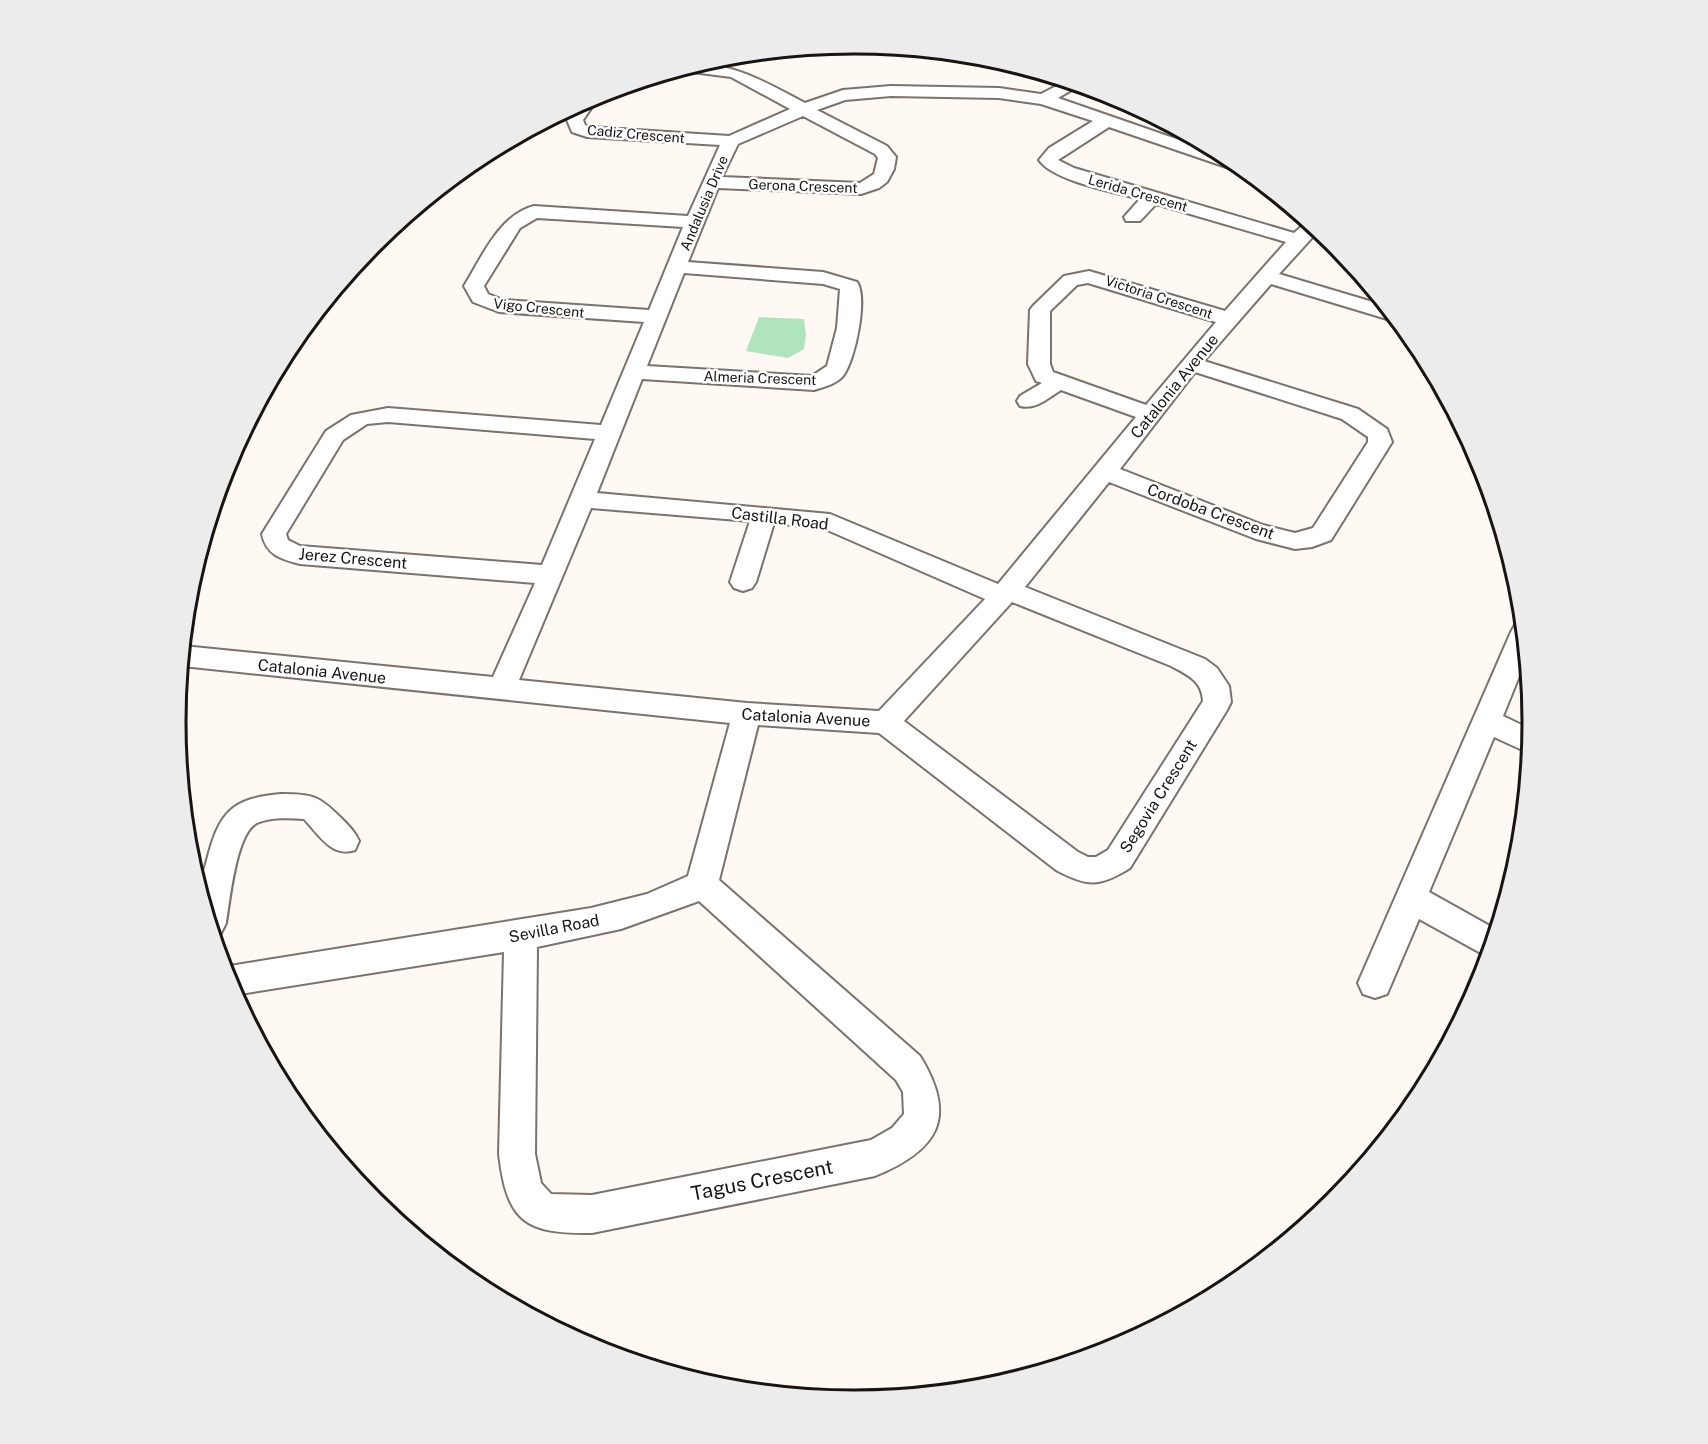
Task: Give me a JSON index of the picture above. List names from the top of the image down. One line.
{"streets":{"street":["Cadiz Crescent","Gerona Crescent","Lerida Crescent","Andalusia Drive","Victoria Crescent","Vigo Crescent","Almeria Crescent","Catalonia Avenue","Cordoba Crescent","Castilla Road","Jerez Crescent","Segovia Crescent","Sevilla Road","Tagus Crescent"]},"crossings":[["Cadiz Crescent","Andalusia Drive"],["Gerona Crescent","Andalusia Drive"],["Lerida Crescent","Andalusia Drive"],["Lerida Crescent","Catalonia Avenue"],["Andalusia Drive","Vigo Crescent"],["Andalusia Drive","Almeria Crescent"],["Andalusia Drive","Catalonia Avenue"],["Andalusia Drive","Castilla Road"],["Andalusia Drive","Jerez Crescent"],["Victoria Crescent","Catalonia Avenue"],["Catalonia Avenue","Cordoba Crescent"],["Catalonia Avenue","Castilla Road"],["Catalonia Avenue","Segovia Crescent"],["Castilla Road","Segovia Crescent"],["Sevilla Road","Tagus Crescent"]]}
